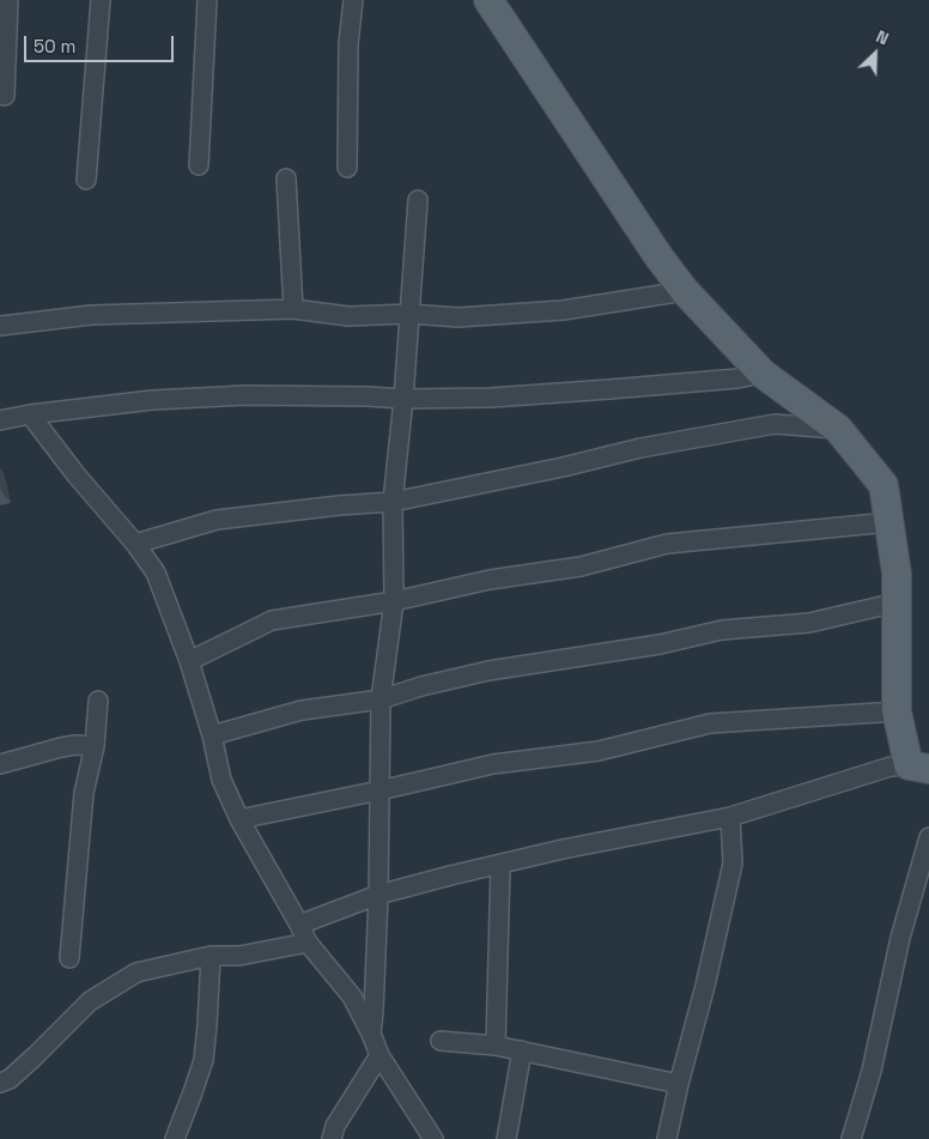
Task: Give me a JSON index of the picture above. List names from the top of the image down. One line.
{"scale_bar":"50 m","north":"top right"}
